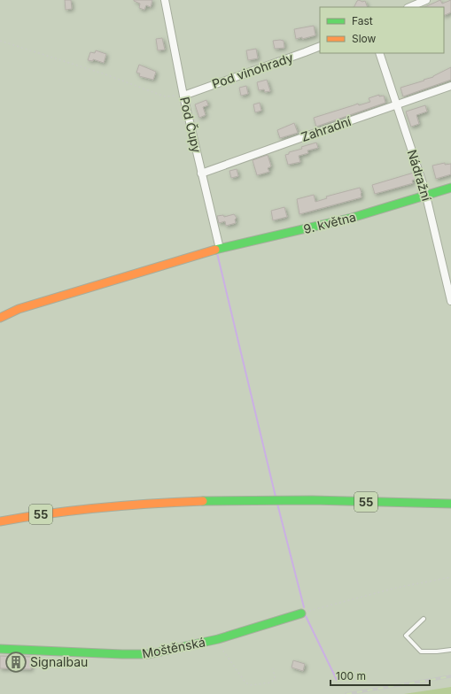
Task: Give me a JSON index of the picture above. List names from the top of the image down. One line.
{"streets":{"street":["Pod vinohrady","Pod Čupy","Zahradní","Nádražní","9. května","55","Moštěnská"]},"crossings":[["Pod vinohrady","Pod Čupy"],["Pod Čupy","Zahradní"],["Pod Čupy","9. května"],["Zahradní","Nádražní"],["Nádražní","9. května"]],"places":{"building":["Signalbau"]},"legend":["Fast","Slow"],"scale_bar":"100 m"}
